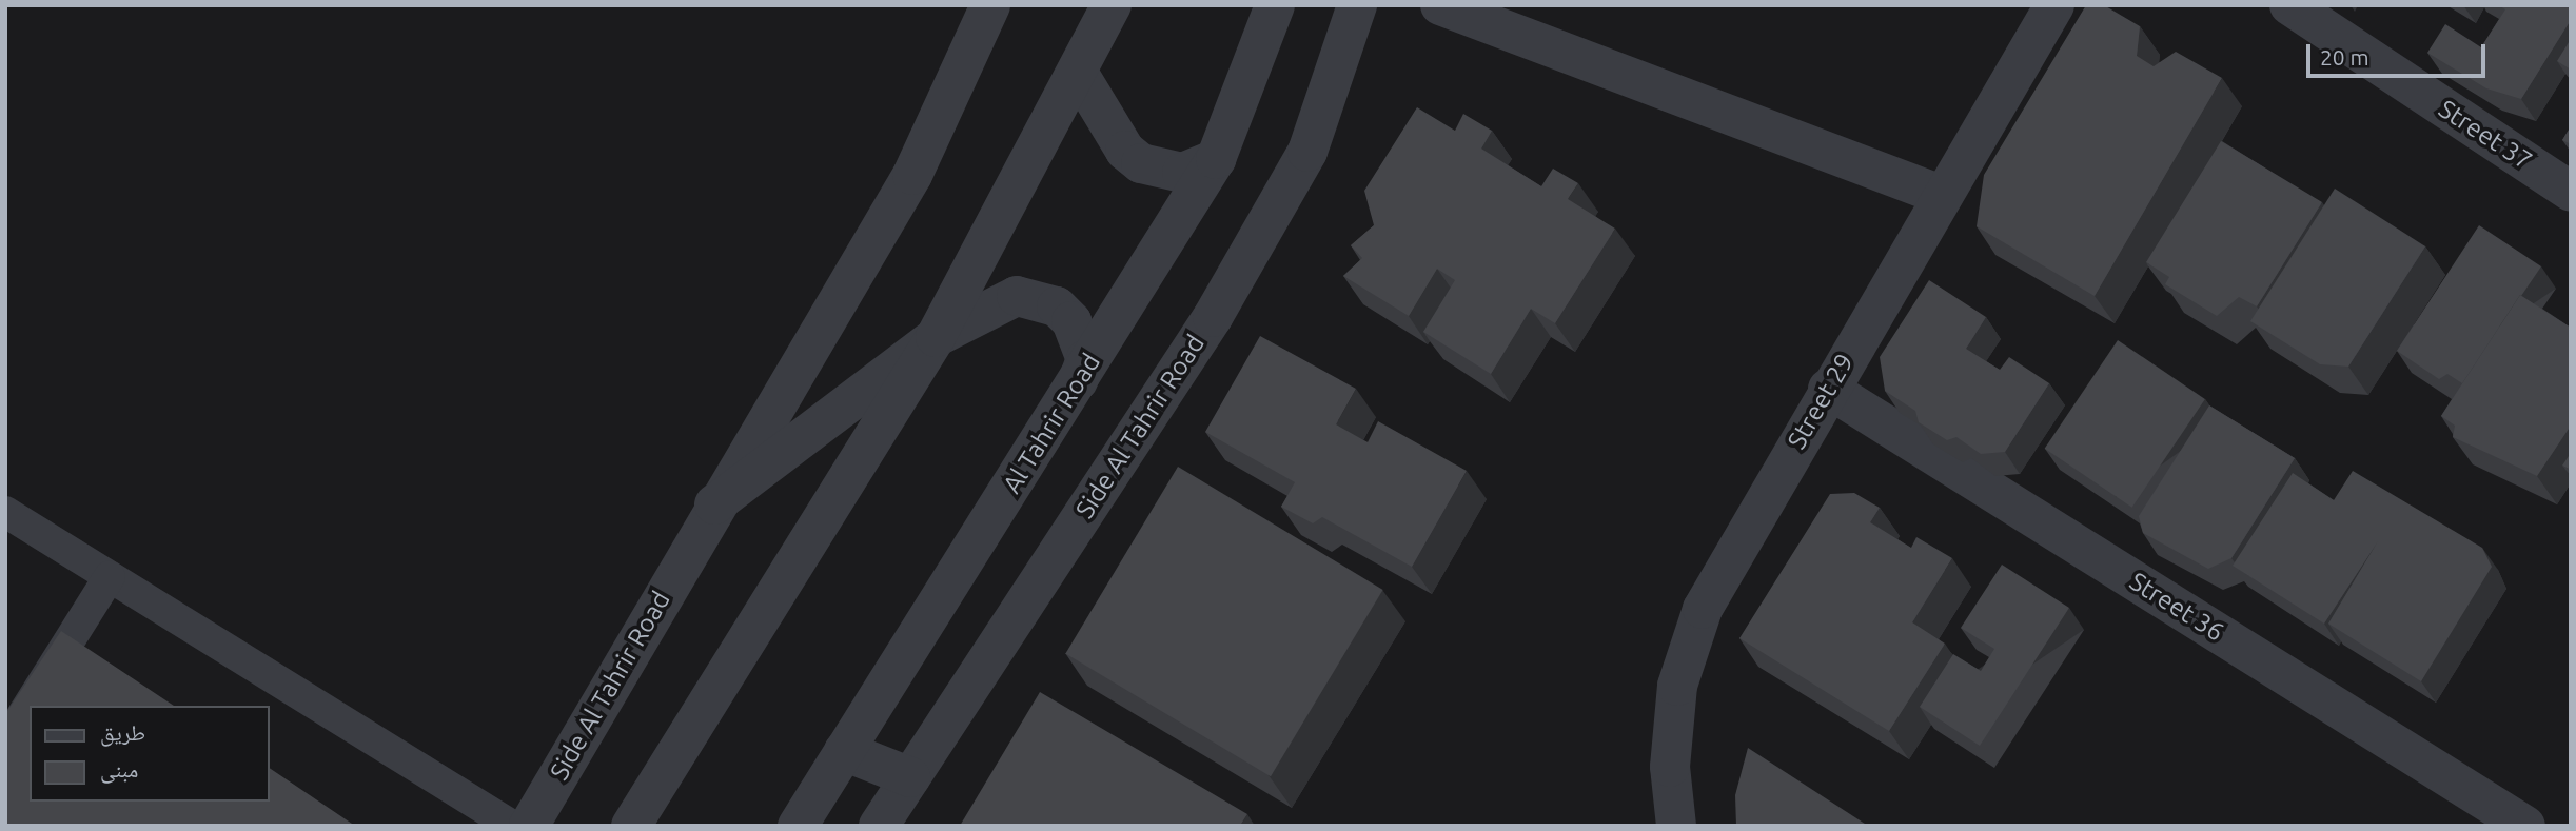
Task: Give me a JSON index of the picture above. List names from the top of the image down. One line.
{"streets":{"street":["Street 37","Street 29","Al Tahrir Road","Side Al Tahrir Road","Street 36"]},"crossings":[["Street 29","Street 36"]],"legend":["طريق","مبنى"],"scale_bar":"20 m"}
